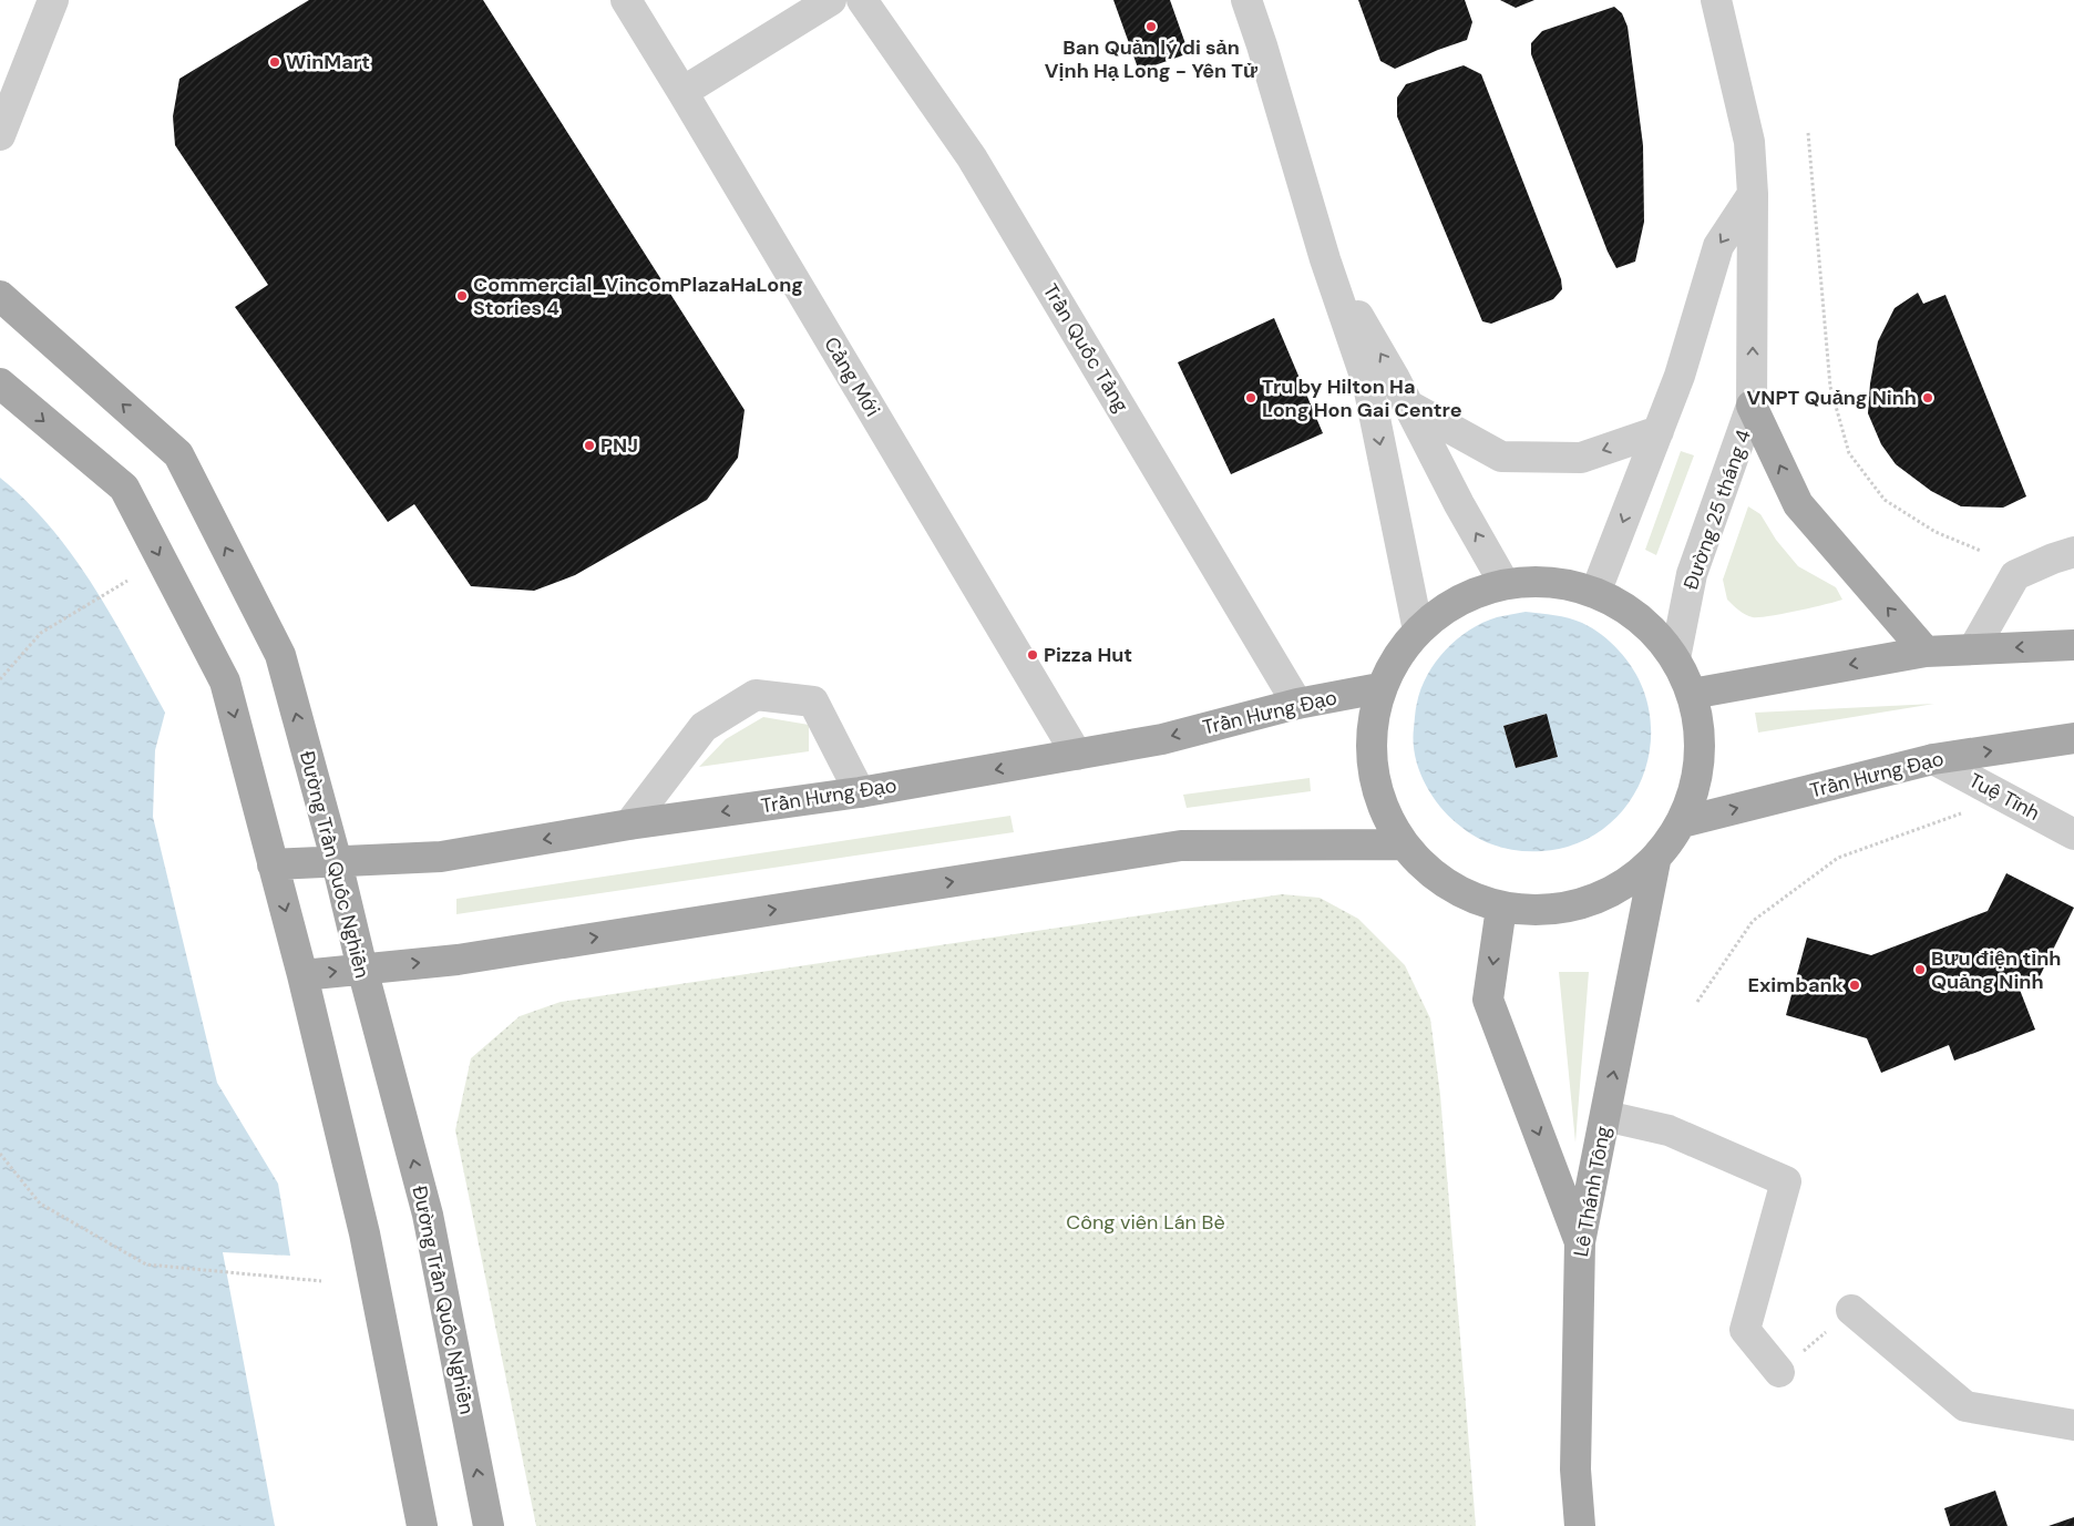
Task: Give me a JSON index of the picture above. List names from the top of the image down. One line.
{"streets":{"main road":["Trần Hưng Đạo","Đường Trần Quốc Nghiễn","Lê Thánh Tông"],"street":["Trần Quốc Tảng","Cảng Mới","Đường 25 tháng 4","Tuệ Tĩnh"]},"crossings":[["Trần Quốc Tảng","Trần Hưng Đạo"],["Cảng Mới","Trần Hưng Đạo"],["Trần Hưng Đạo","Tuệ Tĩnh"],["Trần Hưng Đạo","Đường Trần Quốc Nghiễn"]],"one_way":["Lê Thánh Tông"],"parks":["Công viên Lán Bè"],"places":["Ban Quản lý di sản Vịnh Hạ Long - Yên Tử","WinMart","Commercial_VincomPlazaHaLong Stories 4","Tru by Hilton Ha Long Hon Gai Centre","VNPT Quảng Ninh","PNJ","Pizza Hut","Bưu điện tỉnh Quảng Ninh","Eximbank"]}
